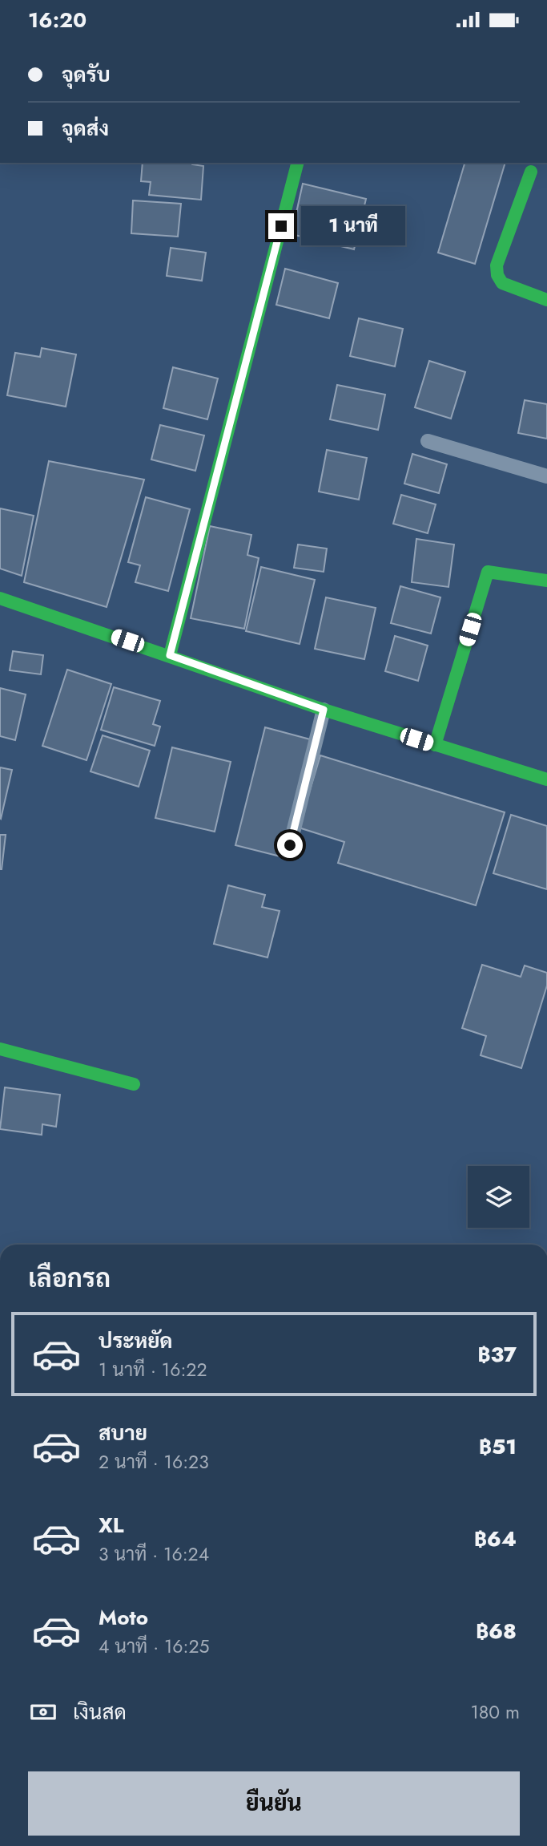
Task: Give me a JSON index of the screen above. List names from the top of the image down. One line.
{"page":{"status":"16:20","banner":["จุดรับ","จุดส่ง"],"bubble":"1 นาที","heading":"เลือกรถ","list":[{"name":"ประหยัด","note":"1 นาที · 16:22","value":"฿37"},{"name":"สบาย","note":"2 นาที · 16:23","value":"฿51"},{"name":"XL","note":"3 นาที · 16:24","value":"฿64"},{"name":"Moto","note":"4 นาที · 16:25","value":"฿68"}],"pay":["เงินสด","180 m"],"buttons":"ยืนยัน"}}
